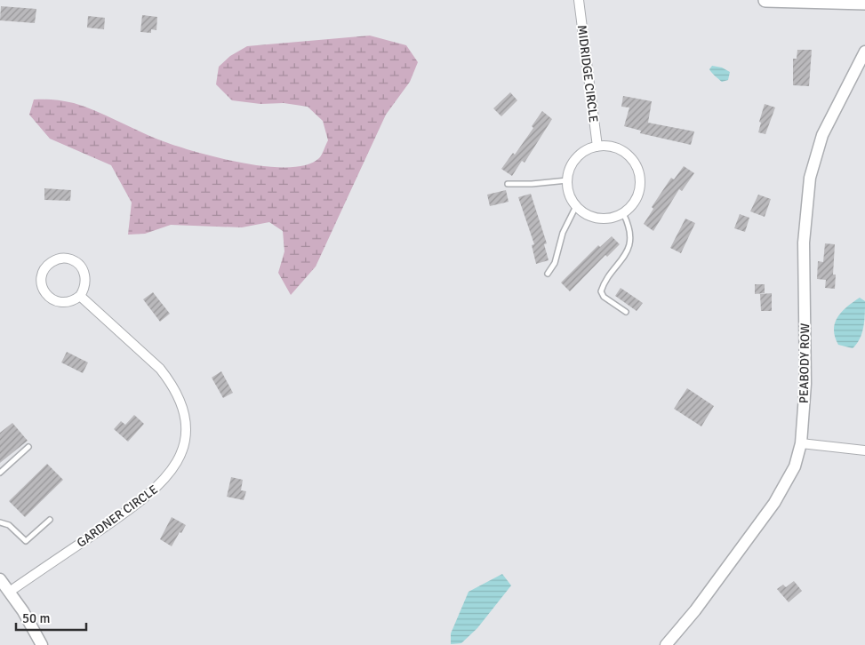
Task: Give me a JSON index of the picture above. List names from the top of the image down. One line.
{"streets":{"street":["MIDRIDGE CIRCLE","PEABODY ROW","GARDNER CIRCLE"]},"scale_bar":"50 m"}
